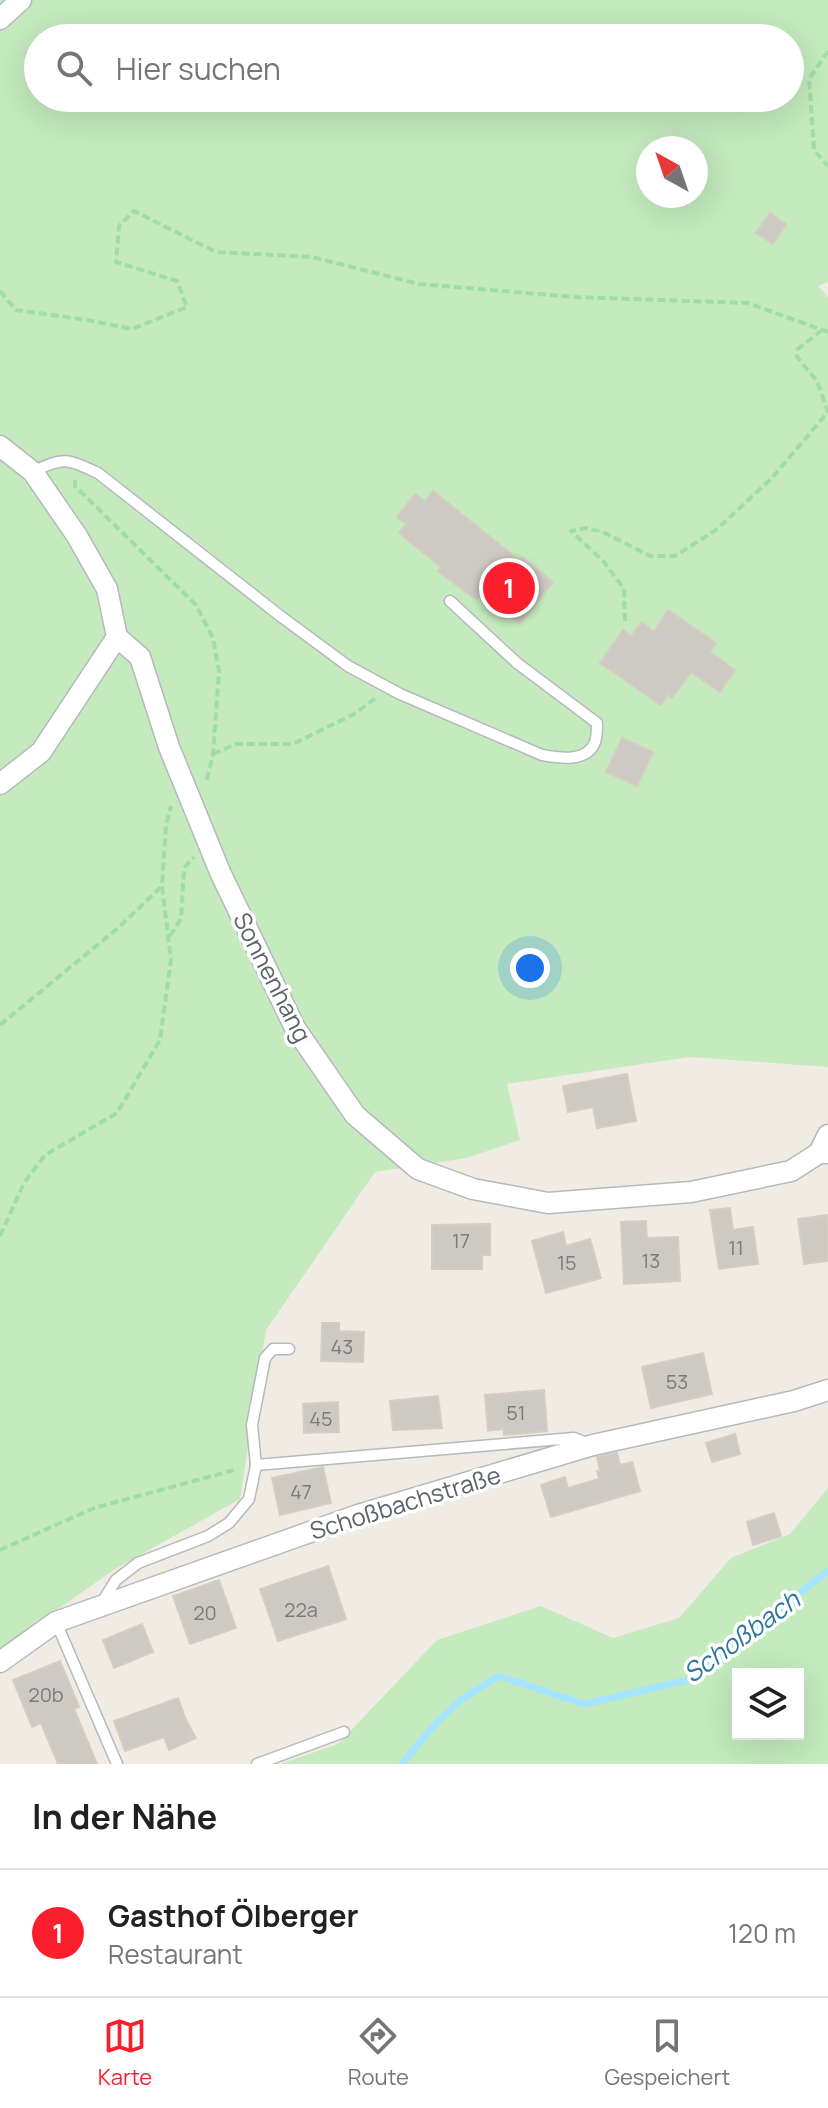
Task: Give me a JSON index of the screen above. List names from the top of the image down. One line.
{"streets":{"street":["Sonnenhang","Schoßbachstraße"]},"water":["Schoßbach"],"house_numbers":["17","11","13","15","43","53","51","45","47","22a","20","20b"],"north":"top left","page":{"search":"Hier suchen","pins":"1","heading":"In der Nähe","list":[{"mark":"1","name":"Gasthof Ölberger","note":"Restaurant","value":"120 m"}],"nav":["Karte","Route","Gespeichert"]}}
